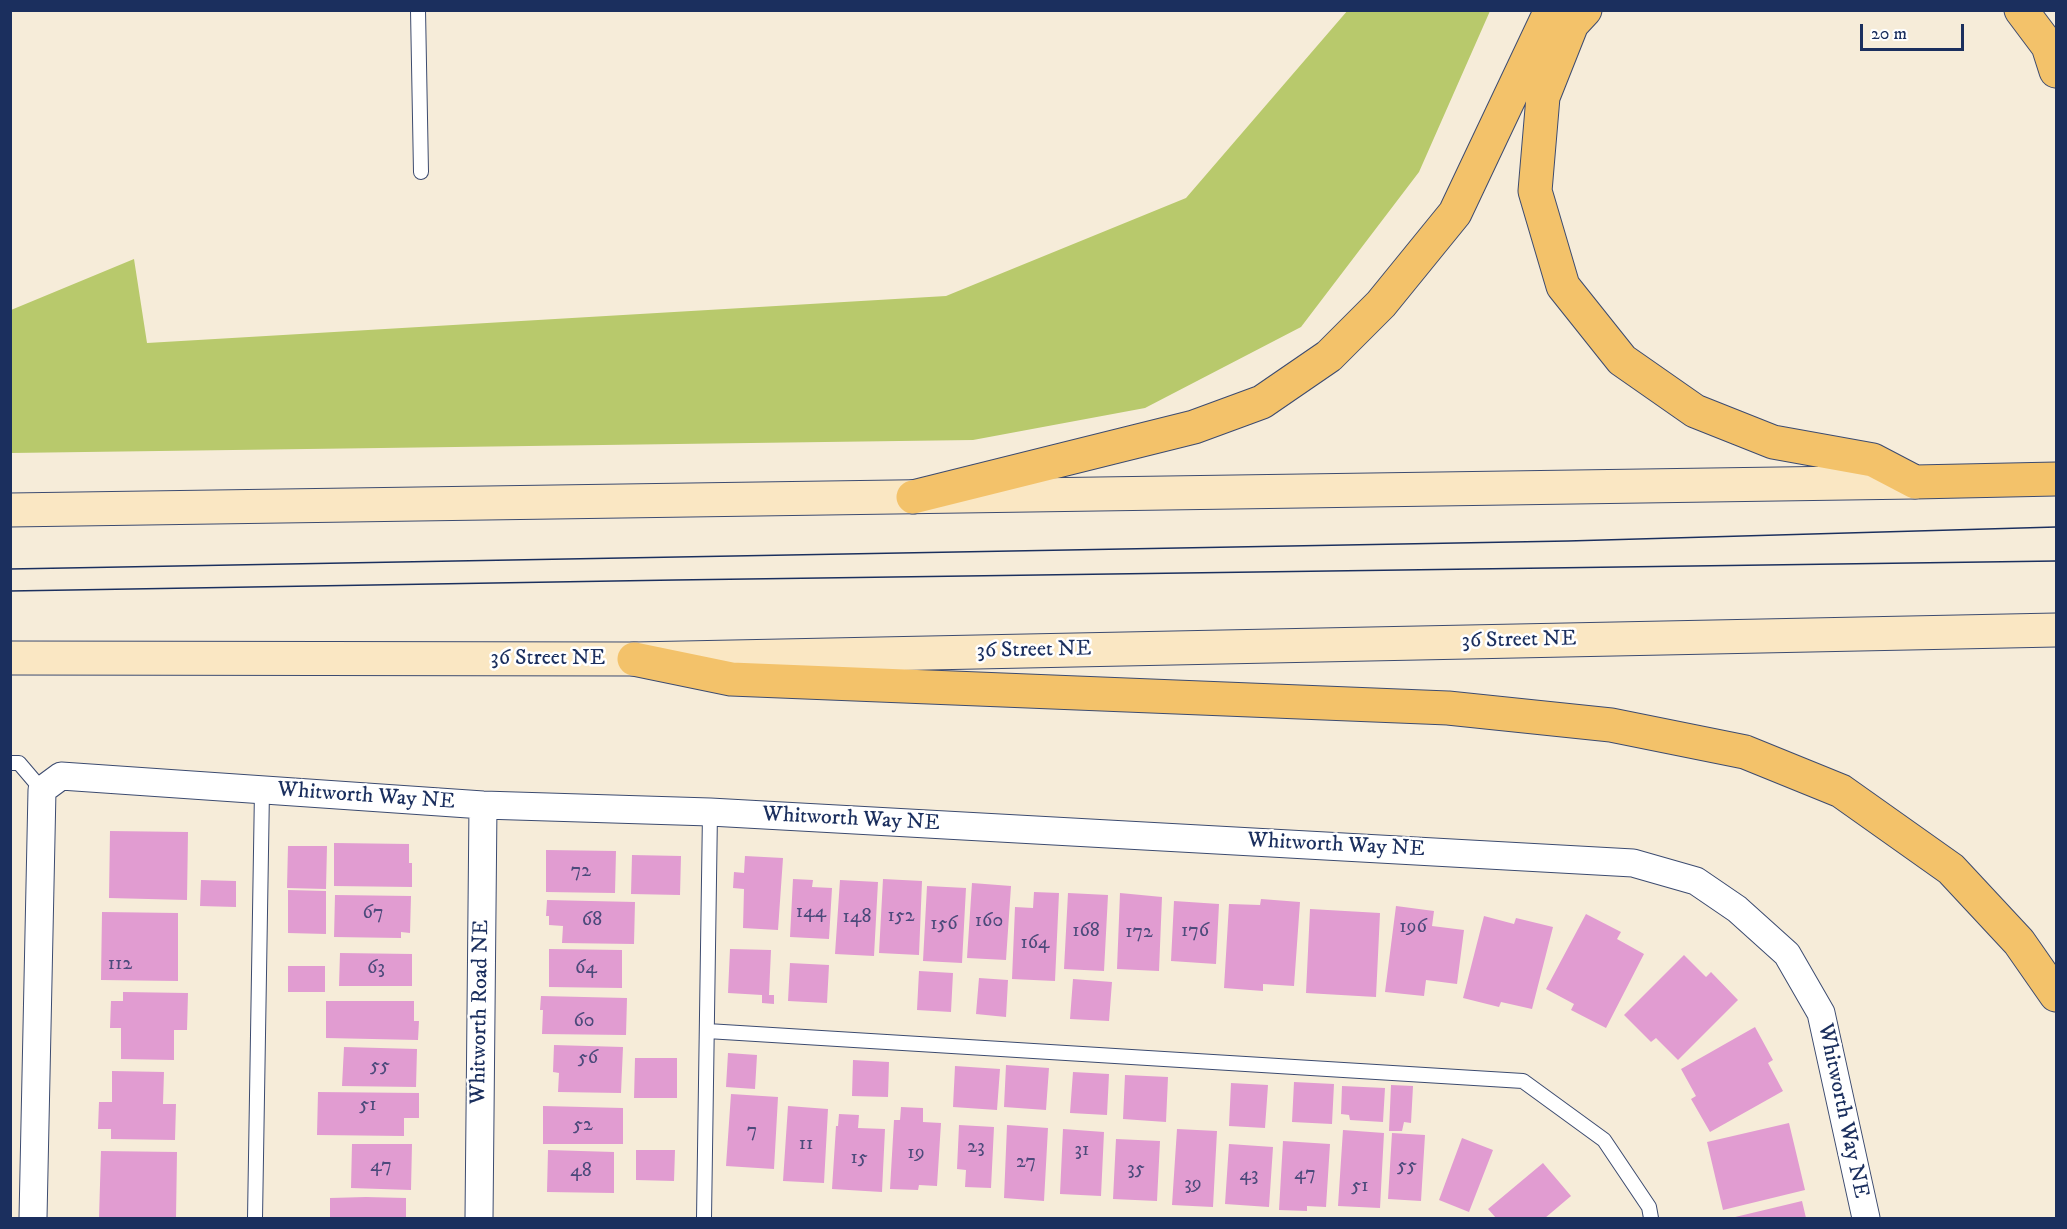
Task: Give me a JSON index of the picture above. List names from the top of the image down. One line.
{"streets":{"main road":["36 Street NE"],"street":["Whitworth Way NE","Whitworth Road NE"]},"crossings":[["Whitworth Way NE","Whitworth Road NE"]],"house_numbers":["72","144","67","152","148","68","160","156","196","168","176","172","164","112","63","64","60","56","55","51","52","7","11","23","31","19","15","27","47","55","35","48","47","43","39","51"],"scale_bar":"20 m"}
